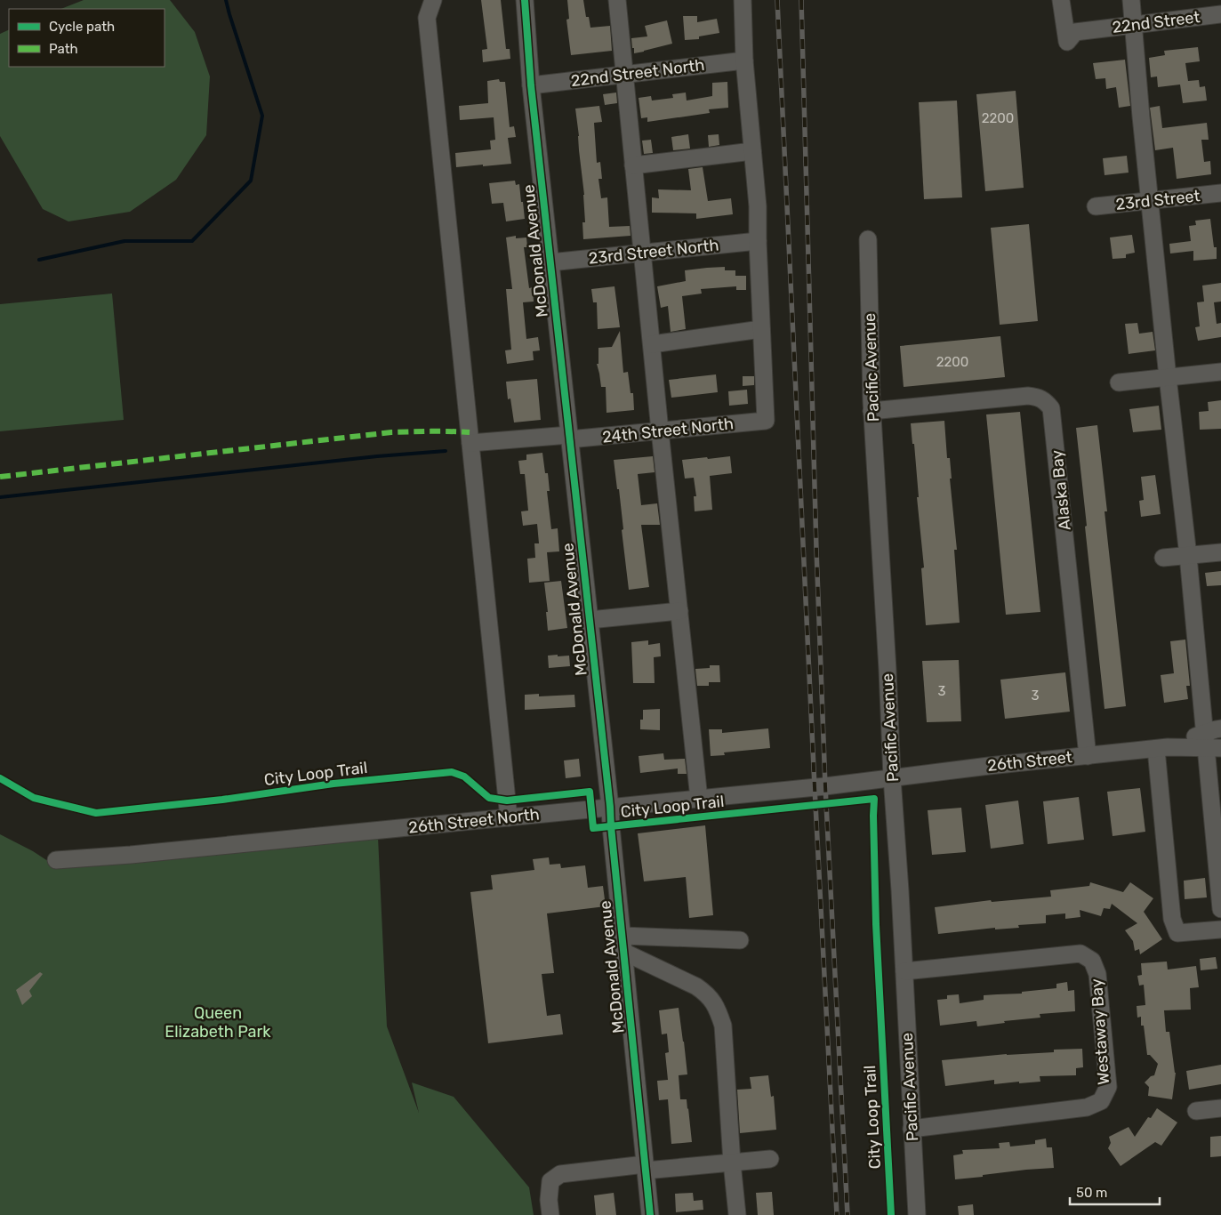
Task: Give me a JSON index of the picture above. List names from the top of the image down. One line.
{"streets":{"street":["22nd Street","22nd Street North","23rd Street","McDonald Avenue","23rd Street North","Pacific Avenue","24th Street North","Alaska Bay","26th Street","26th Street North","Westaway Bay"],"cycle path":["City Loop Trail"]},"crossings":[["22nd Street North","McDonald Avenue"],["McDonald Avenue","23rd Street North"],["McDonald Avenue","24th Street North"],["McDonald Avenue","26th Street North"],["Pacific Avenue","Alaska Bay"],["Pacific Avenue","26th Street"],["Pacific Avenue","26th Street North"],["Pacific Avenue","Westaway Bay"],["Alaska Bay","26th Street"],["26th Street","26th Street North"]],"parks":["Queen Elizabeth Park"],"house_numbers":["2200","2200","3","3"],"legend":["Cycle path","Path"],"scale_bar":"50 m"}
